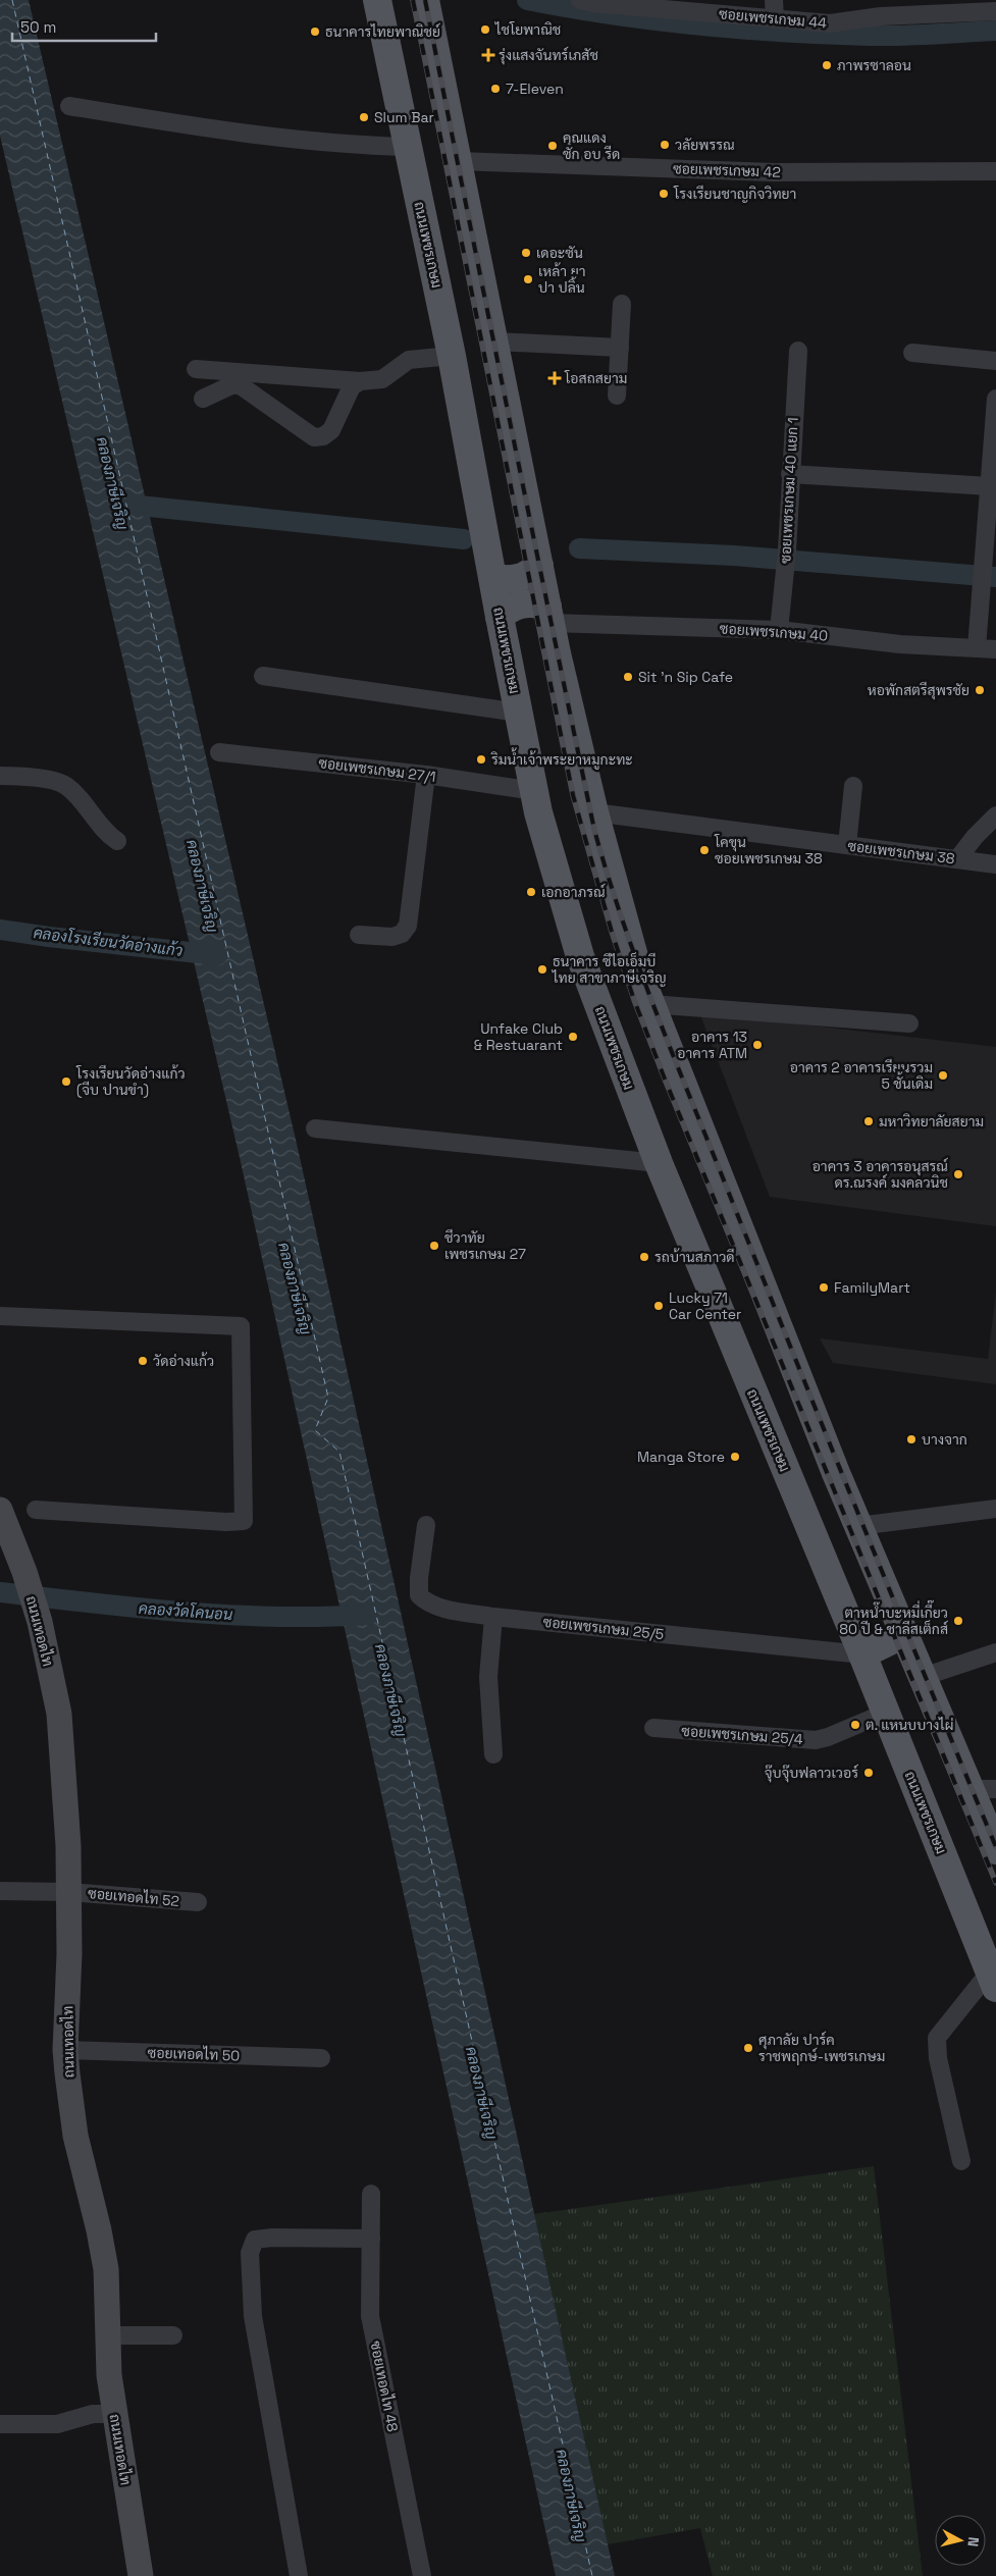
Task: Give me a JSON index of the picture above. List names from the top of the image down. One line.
{"streets":{"main road":["ถนนเพชรเกษม","ถนนเทอดไท"],"street":["ซอยเพชรเกษม 44","ซอยเพชรเกษม 42","ซอยเพชรเกษม 40 แยก 1","ซอยเพชรเกษม 40","ซอยเพชรเกษม 27/1","ซอยเพชรเกษม 38","ซอยเพชรเกษม 25/5","ซอยเพชรเกษม 25/4","ซอยเทอดไท 52","ซอยเทอดไท 50","ซอยเทอดไท 48"]},"crossings":[["ถนนเพชรเกษม","ซอยเพชรเกษม 27/1"],["ถนนเพชรเกษม","ซอยเพชรเกษม 25/5"],["ถนนเพชรเกษม","ซอยเพชรเกษม 25/4"],["ซอยเพชรเกษม 40 แยก 1","ซอยเพชรเกษม 40"],["ถนนเทอดไท","ซอยเทอดไท 52"],["ถนนเทอดไท","ซอยเทอดไท 50"]],"water":["คลองภาษีเจริญ","คลองโรงเรียนวัดอ่างแก้ว","คลองวัดโคนอน"],"places":{"other":["ไชโยพาณิช","ธนาคารไทยพาณิชย์","ภาพรซาลอน","7-Eleven","Slum Bar","วลัยพรรณ","คุณแดง ซัก อบ รีด","โรงเรียนชาญกิจวิทยา","เดอะซัน","เหล้า ยา ปา ปลิ้น","Sit 'n Sip Cafe","หอพักสตรีสุพรชัย","ริมน้ำเจ้าพระยาหมูกะทะ","โคขุน ซอยเพชรเกษม 38","เอกอาภรณ์","ธนาคาร ซีไอเอ็มบี ไทย สาขาภาษีเจริญ","Unfake Club & Restuarant","อาคาร 13 อาคาร ATM","อาคาร 2 อาคารเรียนรวม 5 ชั้นเดิม","โรงเรียนวัดอ่างแก้ว (จีบ ปานขำ)","มหาวิทยาลัยสยาม","อาคาร 3 อาคารอนุสรณ์ ดร.ณรงค์ มงคลวนิช","ชีวาทัย เพชรเกษม 27","รถบ้านสภาวดี","FamilyMart","Lucky 71 Car Center","วัดอ่างแก้ว","บางจาก","Manga Store","ตาหน๊ำบะหมี่เกี๊ยว 80 ปี & ชาลีสเต็กส์","ต. แหนบบางไผ่","จุ๊บจุ๊บฟลาวเวอร์","ศุภาลัย ปาร์ค ราชพฤกษ์-เพชรเกษม"],"health":["รุ่งแสงจันทร์เภสัช","โอสถสยาม"]},"scale_bar":"50 m","north":"right"}
